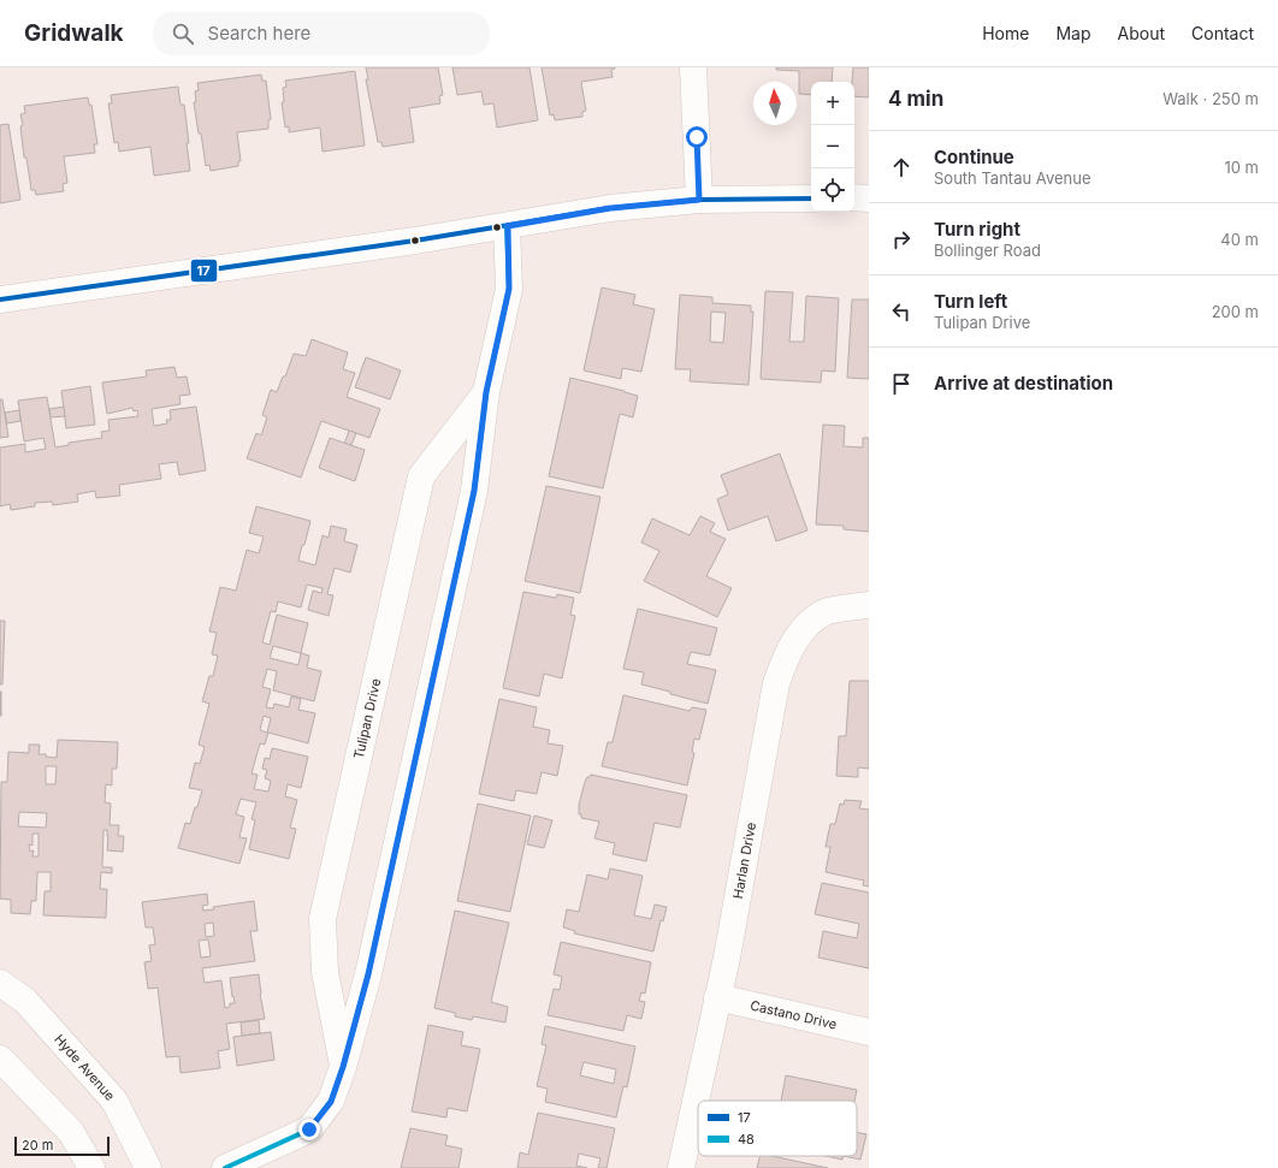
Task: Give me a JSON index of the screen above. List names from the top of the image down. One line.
{"streets":{"street":["Tulipan Drive","Harlan Drive","Castano Drive","Hyde Avenue"]},"crossings":[["Harlan Drive","Castano Drive"]],"lines":["transit line 17","transit line 48"],"legend":["17","48"],"scale_bar":"20 m","north":"top","page":{"header":"Gridwalk","search":"Search here","nav":["Home","Map","About","Contact"],"heading":["4 min","Walk · 250 m"],"map_buttons":["+","−"],"list":[["Continue","South Tantau Avenue","10 m"],["Turn right","Bollinger Road","40 m"],["Turn left","Tulipan Drive","200 m"],"Arrive at destination"],"scale":"20 m"}}
